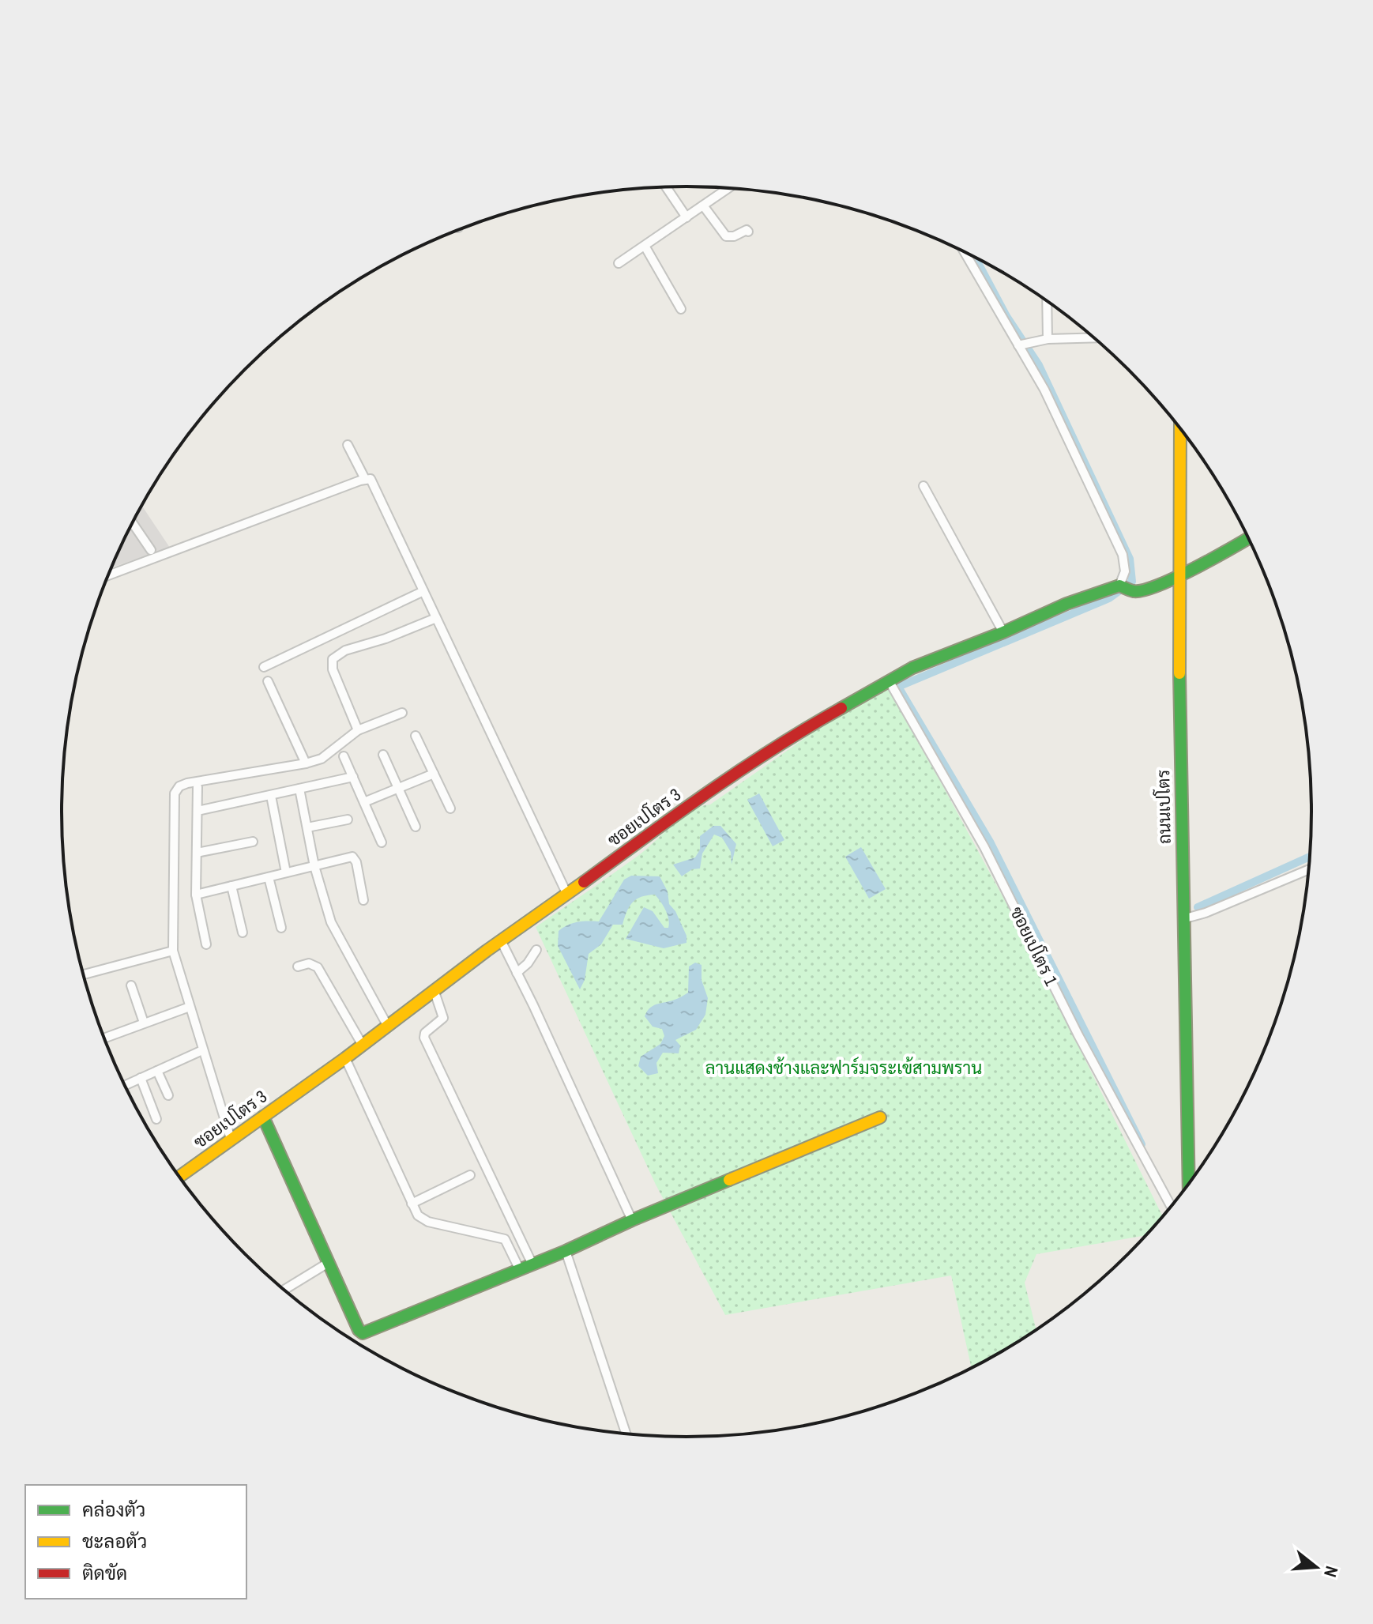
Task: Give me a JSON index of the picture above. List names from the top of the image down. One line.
{"streets":{"street":["ถนนเปโตร","ซอยเปโตร 3","ซอยเปโตร 1"]},"crossings":[["ถนนเปโตร","ซอยเปโตร 3"],["ซอยเปโตร 3","ซอยเปโตร 1"]],"parks":["ลานแสดงช้างและฟาร์มจระเข้สามพราน"],"legend":["คล่องตัว","ชะลอตัว","ติดขัด"],"north":"right"}
